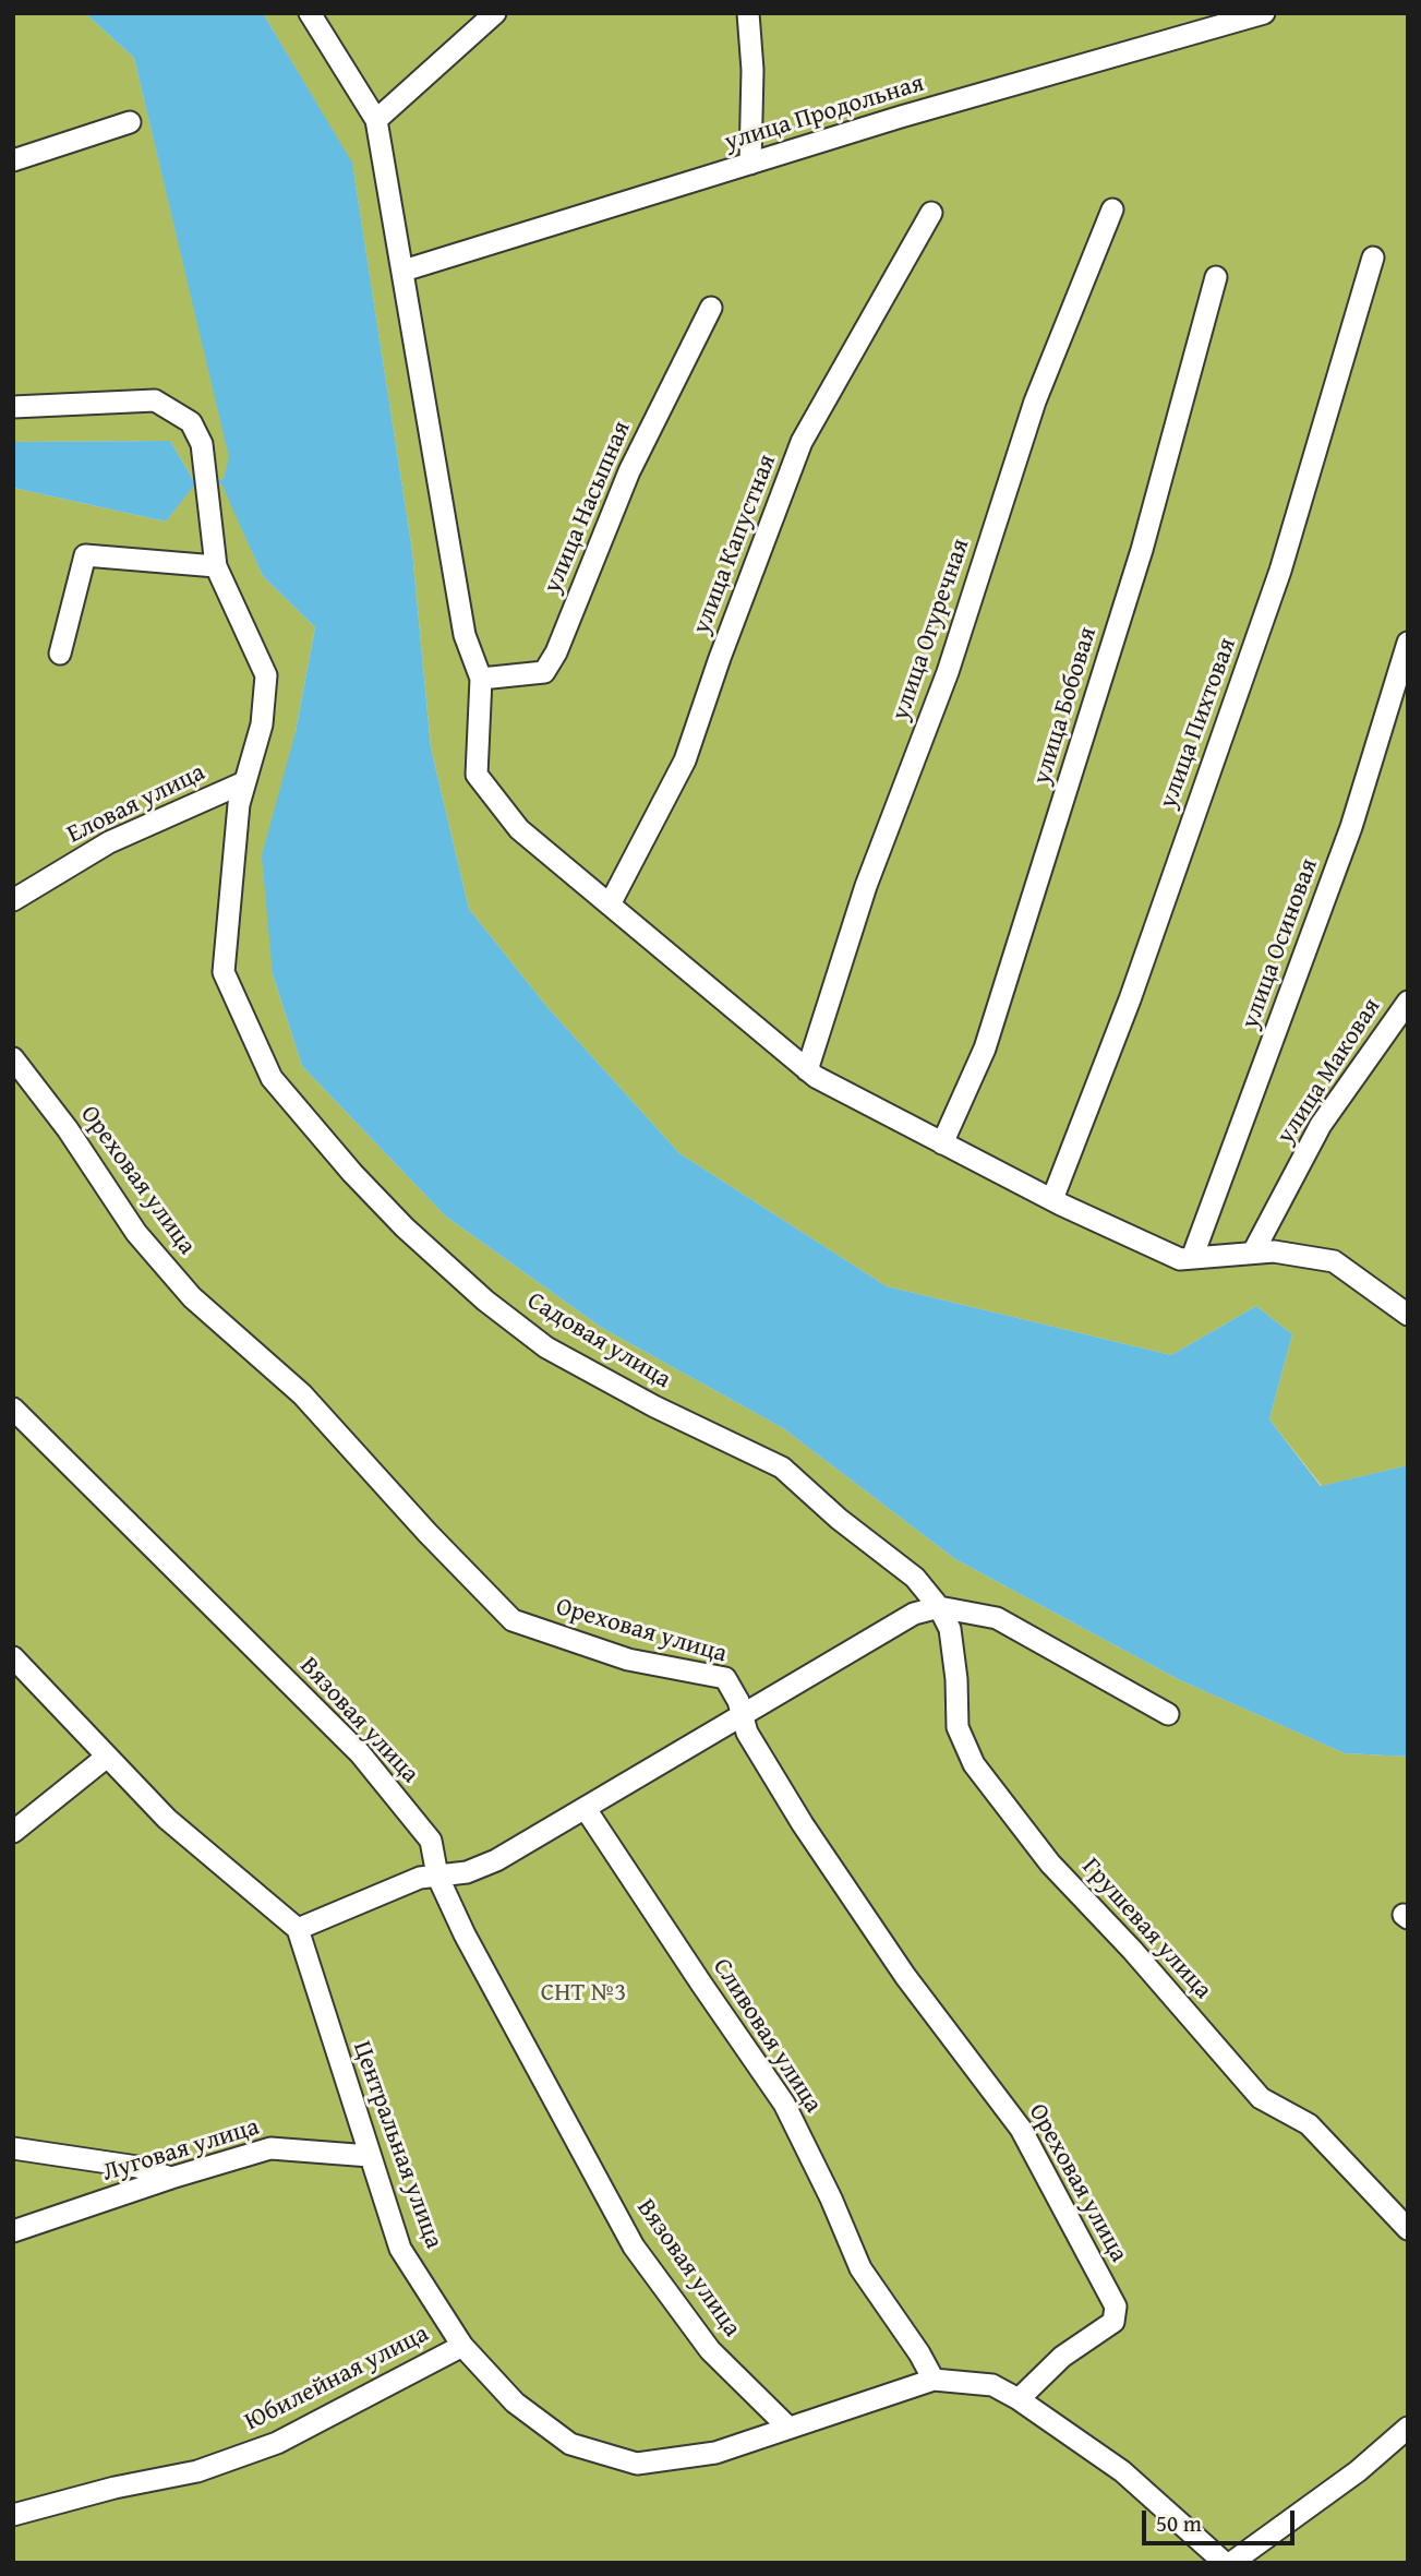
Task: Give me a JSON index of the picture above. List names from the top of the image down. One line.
{"streets":{"street":["улица Продольная","улица Насыпная","улица Капустная","улица Огуречная","улица Бобовая","улица Пихтовая","Еловая улица","улица Осиновая","улица Маковая","Ореховая улица","Садовая улица","Вязовая улица","Грушевая улица","Сливовая улица","Центральная улица","Луговая улица","Юбилейная улица"]},"crossings":[["Еловая улица","Садовая улица"],["Ореховая улица","Центральная улица"],["Садовая улица","Грушевая улица"],["Вязовая улица","Центральная улица"],["Сливовая улица","Центральная улица"],["Центральная улица","Луговая улица"],["Центральная улица","Юбилейная улица"]],"parks":["СНТ №3"],"scale_bar":"50 m"}
